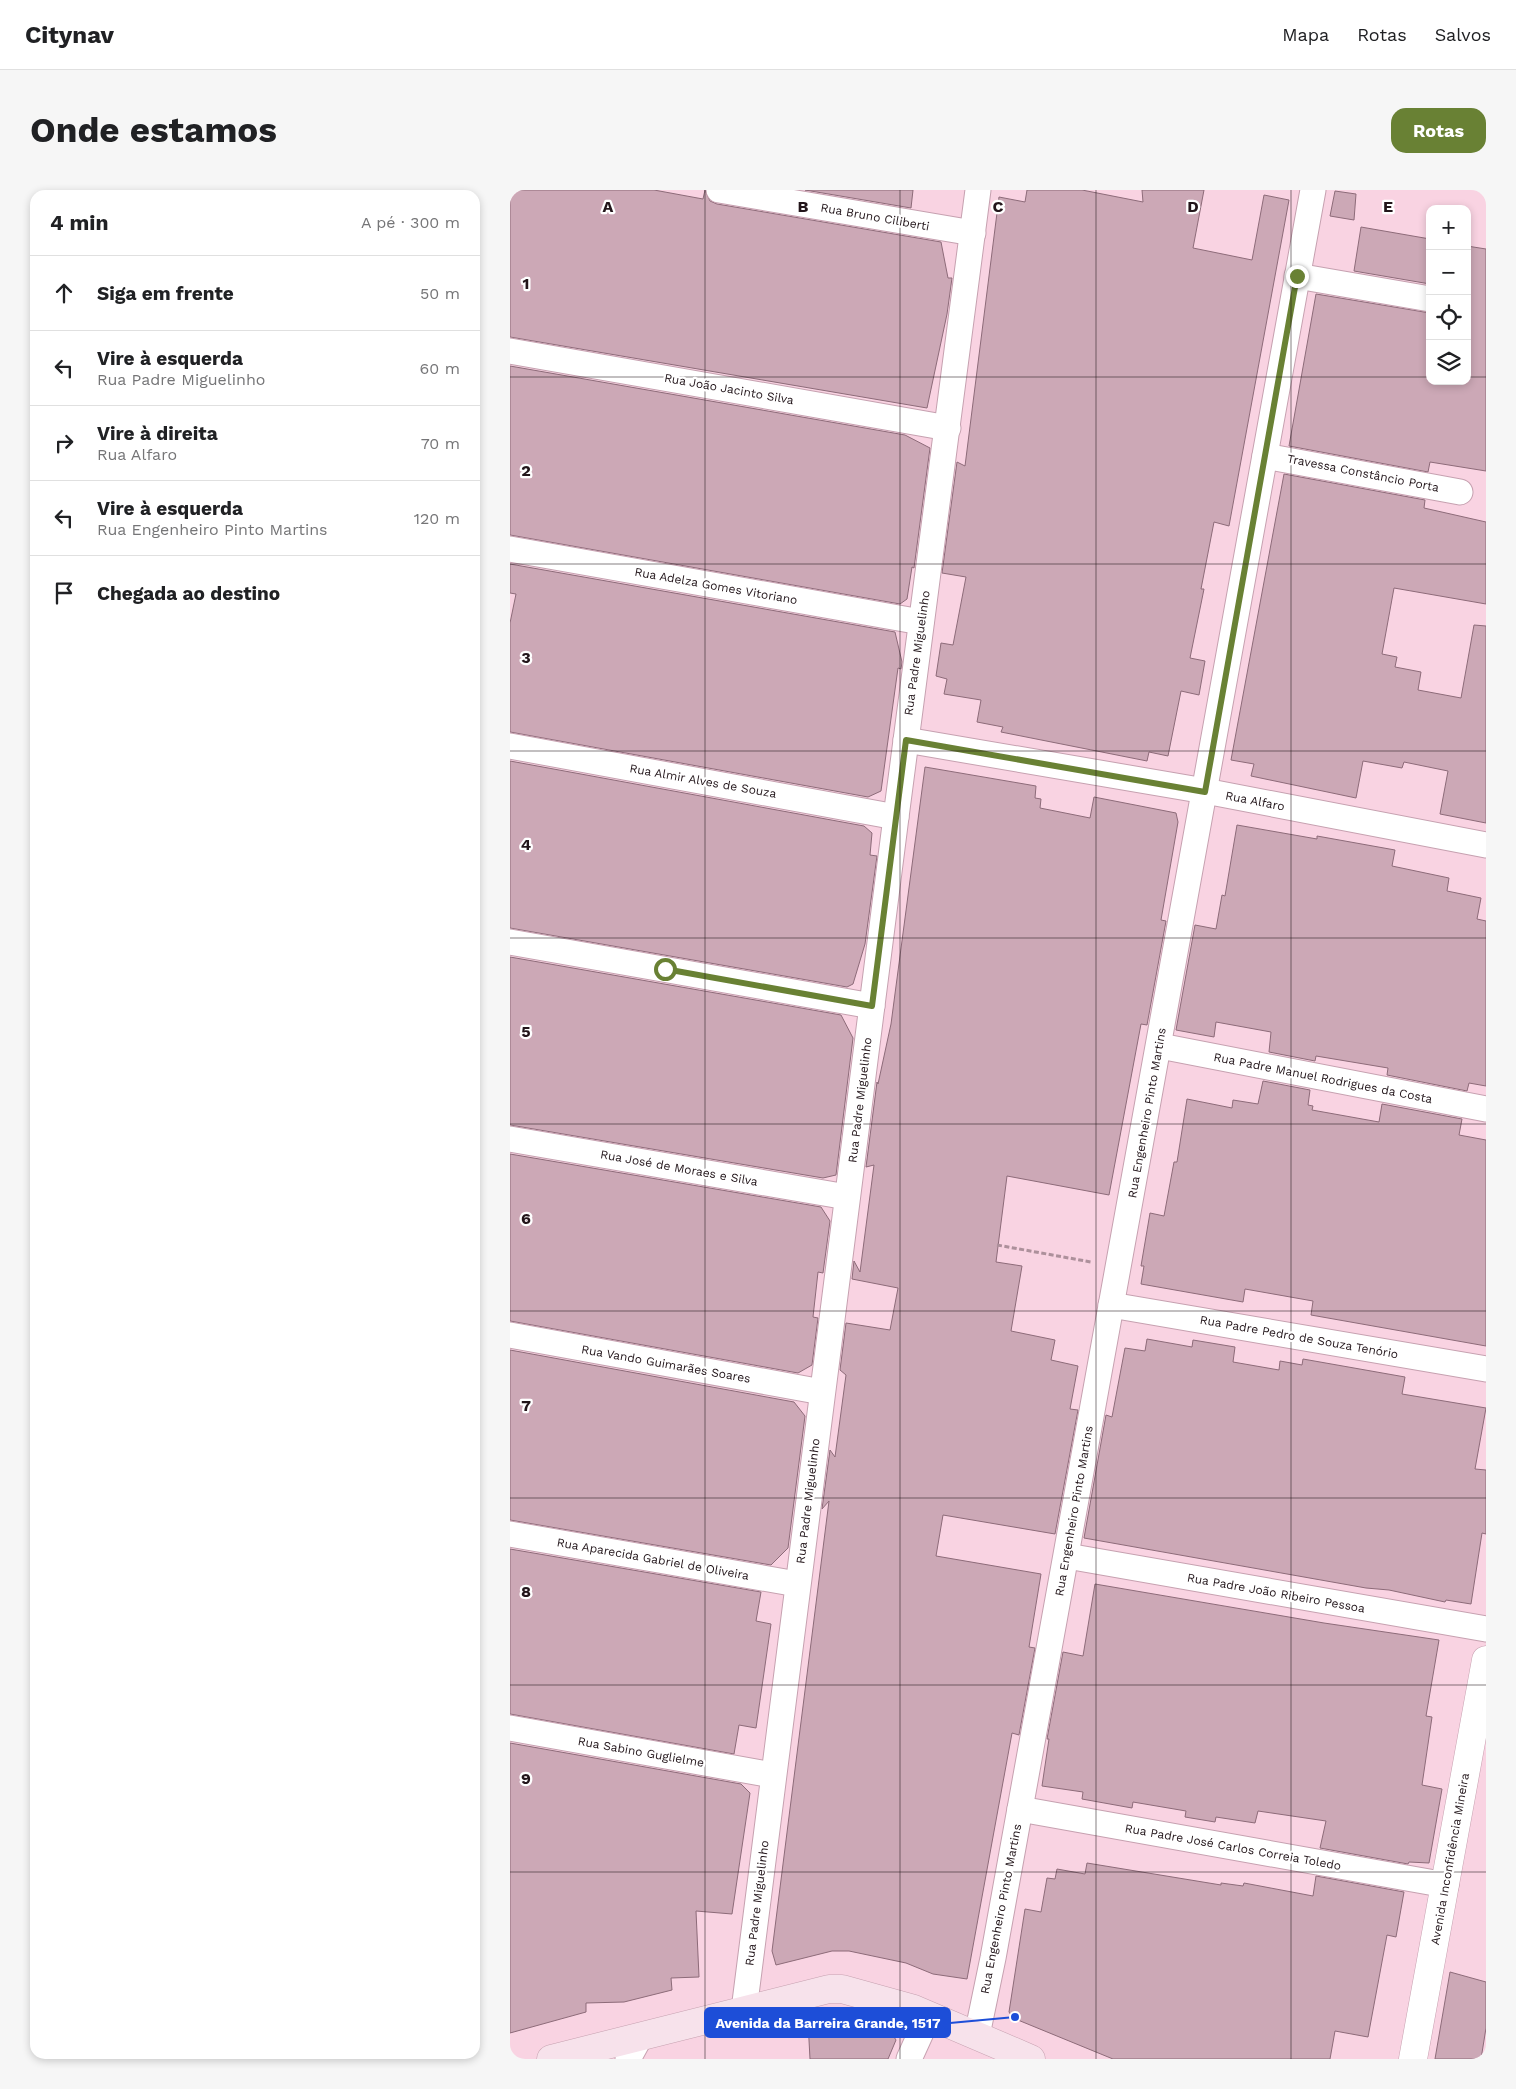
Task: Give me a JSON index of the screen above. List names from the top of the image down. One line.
{"streets":{"street":["Rua Bruno Ciliberti","Rua João Jacinto Silva","Travessa Constâncio Porta","Rua Adelza Gomes Vitoriano","Rua Padre Miguelinho","Rua Almir Alves de Souza","Rua Alfaro","Rua Padre Manuel Rodrigues da Costa","Rua Engenheiro Pinto Martins","Rua José de Moraes e Silva","Rua Padre Pedro de Souza Tenório","Rua Vando Guimarães Soares","Rua Aparecida Gabriel de Oliveira","Rua Padre João Ribeiro Pessoa","Rua Sabino Guglielme","Rua Padre José Carlos Correia Toledo","Avenida Inconfidência Mineira"]},"crossings":[["Rua Bruno Ciliberti","Rua Padre Miguelinho"],["Rua João Jacinto Silva","Rua Padre Miguelinho"],["Travessa Constâncio Porta","Rua Engenheiro Pinto Martins"],["Rua Adelza Gomes Vitoriano","Rua Padre Miguelinho"],["Rua Padre Miguelinho","Rua Almir Alves de Souza"],["Rua Padre Miguelinho","Rua Alfaro"],["Rua Padre Miguelinho","Rua José de Moraes e Silva"],["Rua Padre Miguelinho","Rua Vando Guimarães Soares"],["Rua Padre Miguelinho","Rua Aparecida Gabriel de Oliveira"],["Rua Padre Miguelinho","Rua Sabino Guglielme"],["Rua Alfaro","Rua Engenheiro Pinto Martins"],["Rua Padre Manuel Rodrigues da Costa","Rua Engenheiro Pinto Martins"],["Rua Engenheiro Pinto Martins","Rua Padre Pedro de Souza Tenório"],["Rua Engenheiro Pinto Martins","Rua Padre João Ribeiro Pessoa"],["Rua Engenheiro Pinto Martins","Rua Padre José Carlos Correia Toledo"],["Rua Padre José Carlos Correia Toledo","Avenida Inconfidência Mineira"]],"places":["Avenida da Barreira Grande, 1517"],"page":{"header":"Citynav","nav":["Mapa","Rotas","Salvos"],"buttons":"Rotas","title":"Onde estamos","heading":["4 min","A pé · 300 m"],"map_buttons":["+","−"],"list":[["Siga em frente","50 m"],["Vire à esquerda","Rua Padre Miguelinho","60 m"],["Vire à direita","Rua Alfaro","70 m"],["Vire à esquerda","Rua Engenheiro Pinto Martins","120 m"],"Chegada ao destino"]},"grid":{"columns":["A","B","C","D","E"],"rows":["1","2","3","4","5","6","7","8","9"]}}
